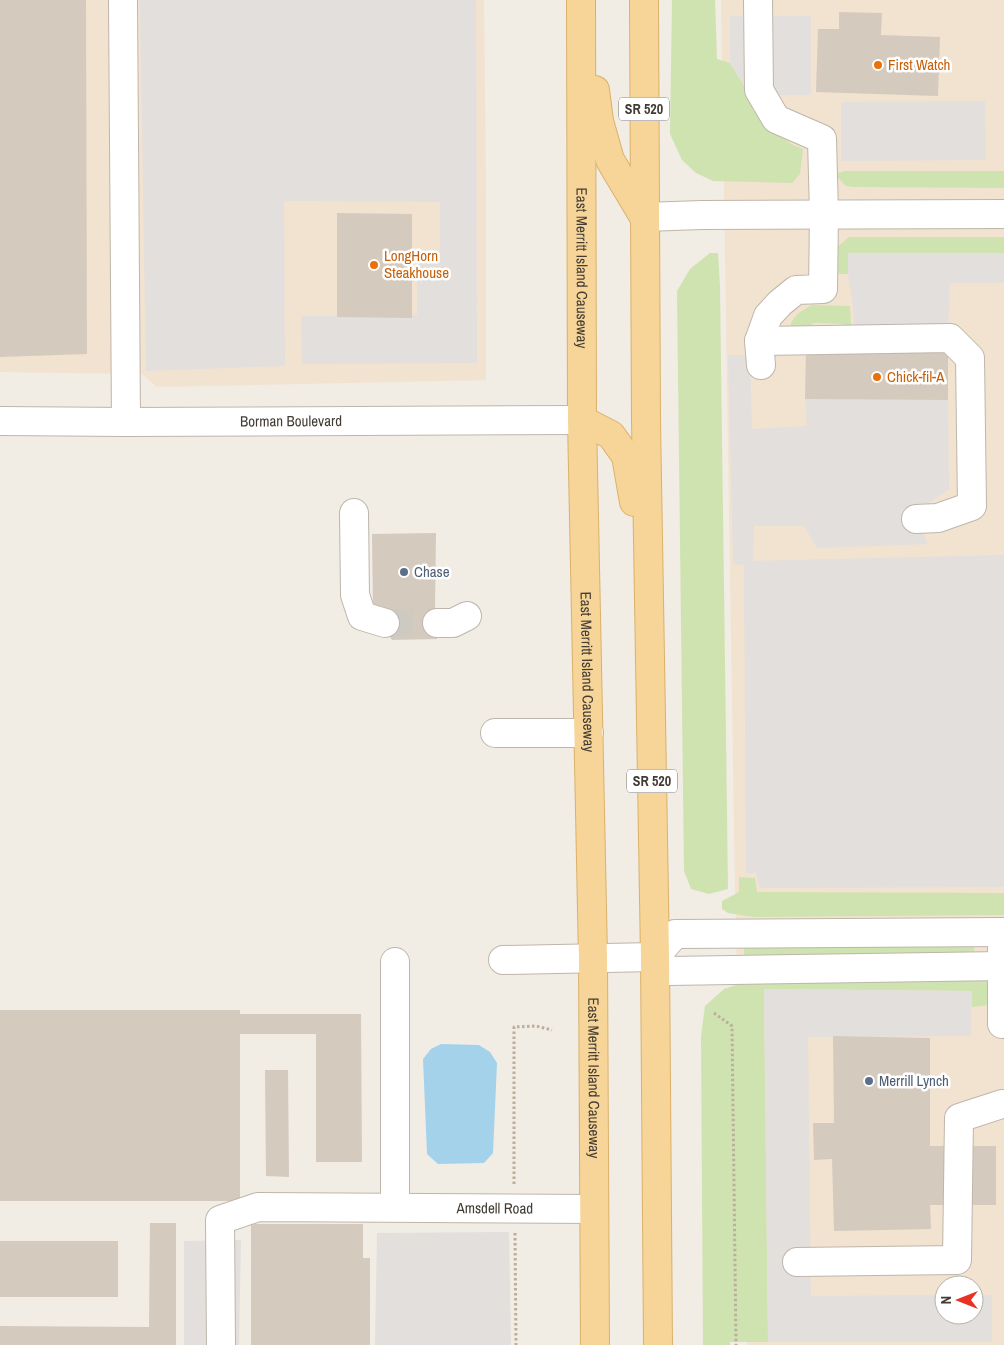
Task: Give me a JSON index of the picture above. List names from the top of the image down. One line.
{"streets":{"main road":["SR 520","East Merritt Island Causeway"],"street":["Borman Boulevard","Amsdell Road"]},"crossings":[["East Merritt Island Causeway","Borman Boulevard"],["East Merritt Island Causeway","Amsdell Road"]],"places":["First Watch","LongHorn Steakhouse","Chick-fil-A","Chase","Merrill Lynch"],"north":"left"}
